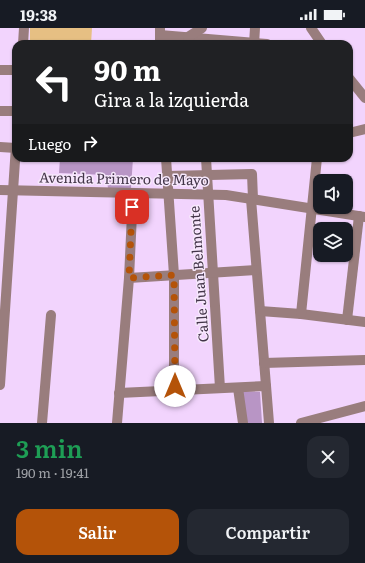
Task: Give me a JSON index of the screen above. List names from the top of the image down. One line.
{"streets":{"street":["Avenida Primero de Mayo","Calle Juan Belmonte"]},"crossings":[["Avenida Primero de Mayo","Calle Juan Belmonte"]],"page":{"status":"19:38","turn":["90 m","Gira a la izquierda"],"then":"Luego","heading":["3 min","190 m · 19:41"],"buttons":["Salir","Compartir"]}}
